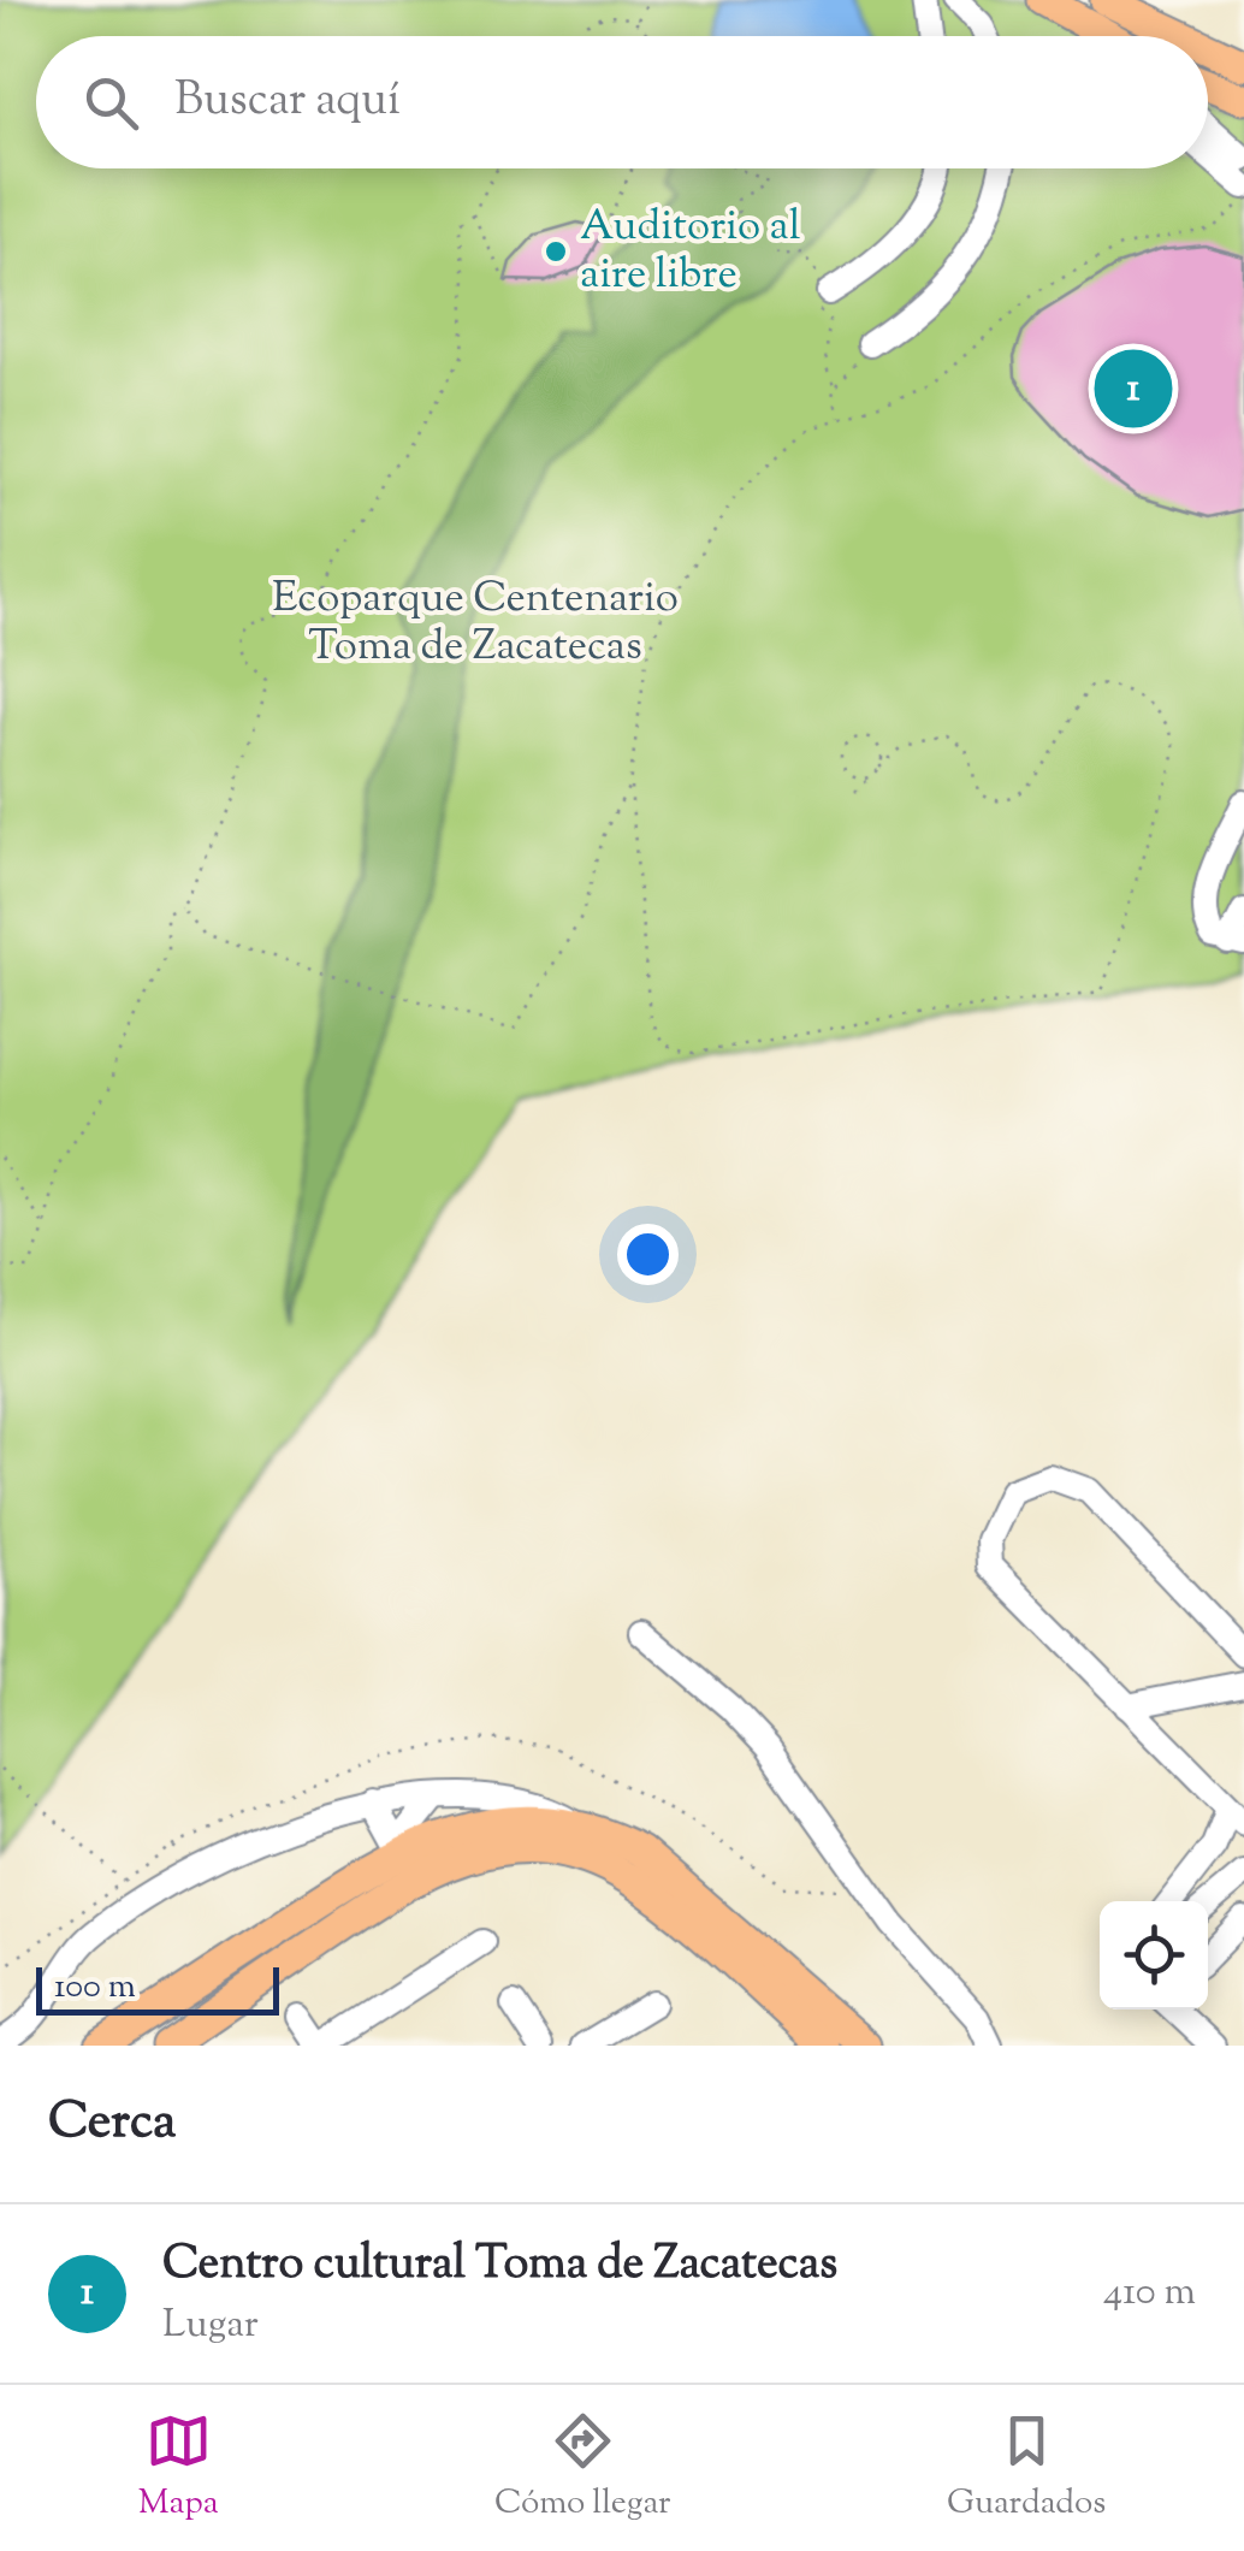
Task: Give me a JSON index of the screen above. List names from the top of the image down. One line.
{"parks":["Ecoparque Centenario Toma de Zacatecas"],"places":["Auditorio al aire libre"],"scale_bar":"100 m","page":{"search":"Buscar aquí","pins":"1","scale":"100 m","heading":"Cerca","list":[{"mark":"1","name":"Centro cultural Toma de Zacatecas","note":"Lugar","value":"410 m"}],"nav":["Mapa","Cómo llegar","Guardados"]}}
